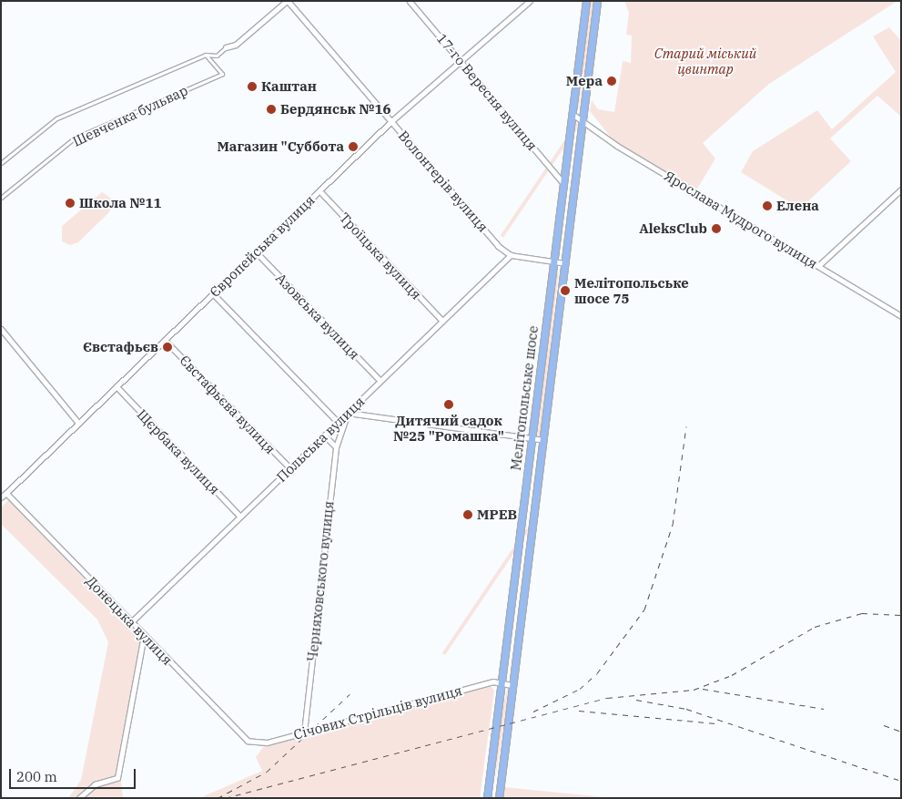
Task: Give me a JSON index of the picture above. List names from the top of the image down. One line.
{"streets":{"main road":["Мелітопольське шосе"],"street":["17-го Вересня вулиця","Шевченка бульвар","Волонтерів вулиця","Ярослава Мудрого вулиця","Європейська вулиця","Троїцька вулиця","Азовська вулиця","Євстафьєва вулиця","Польська вулиця","Щєрбака вулиця","Черняховського вулиця","Донецька вулиця","Січових Стрільців вулиця"]},"crossings":[["17-го Вересня вулиця","Європейська вулиця"],["17-го Вересня вулиця","Мелітопольське шосе"],["Шевченка бульвар","Волонтерів вулиця"],["Волонтерів вулиця","Європейська вулиця"],["Волонтерів вулиця","Польська вулиця"],["Ярослава Мудрого вулиця","Мелітопольське шосе"],["Європейська вулиця","Троїцька вулиця"],["Європейська вулиця","Азовська вулиця"],["Європейська вулиця","Євстафьєва вулиця"],["Європейська вулиця","Щєрбака вулиця"],["Європейська вулиця","Донецька вулиця"],["Троїцька вулиця","Польська вулиця"],["Азовська вулиця","Польська вулиця"],["Мелітопольське шосе","Січових Стрільців вулиця"],["Євстафьєва вулиця","Польська вулиця"],["Польська вулиця","Щєрбака вулиця"],["Польська вулиця","Черняховського вулиця"],["Польська вулиця","Донецька вулиця"],["Черняховського вулиця","Січових Стрільців вулиця"],["Донецька вулиця","Січових Стрільців вулиця"]],"parks":["Старий міський цвинтар"],"places":["Мера","Каштан","Бердянськ №16","Магазин \"Суббота","Школа №11","Елена","AleksClub","Мелітопольське шосе 75","Євстафьєв","Дитячий садок №25 \"Ромашка\"","МРЕВ"],"scale_bar":"200 m"}
